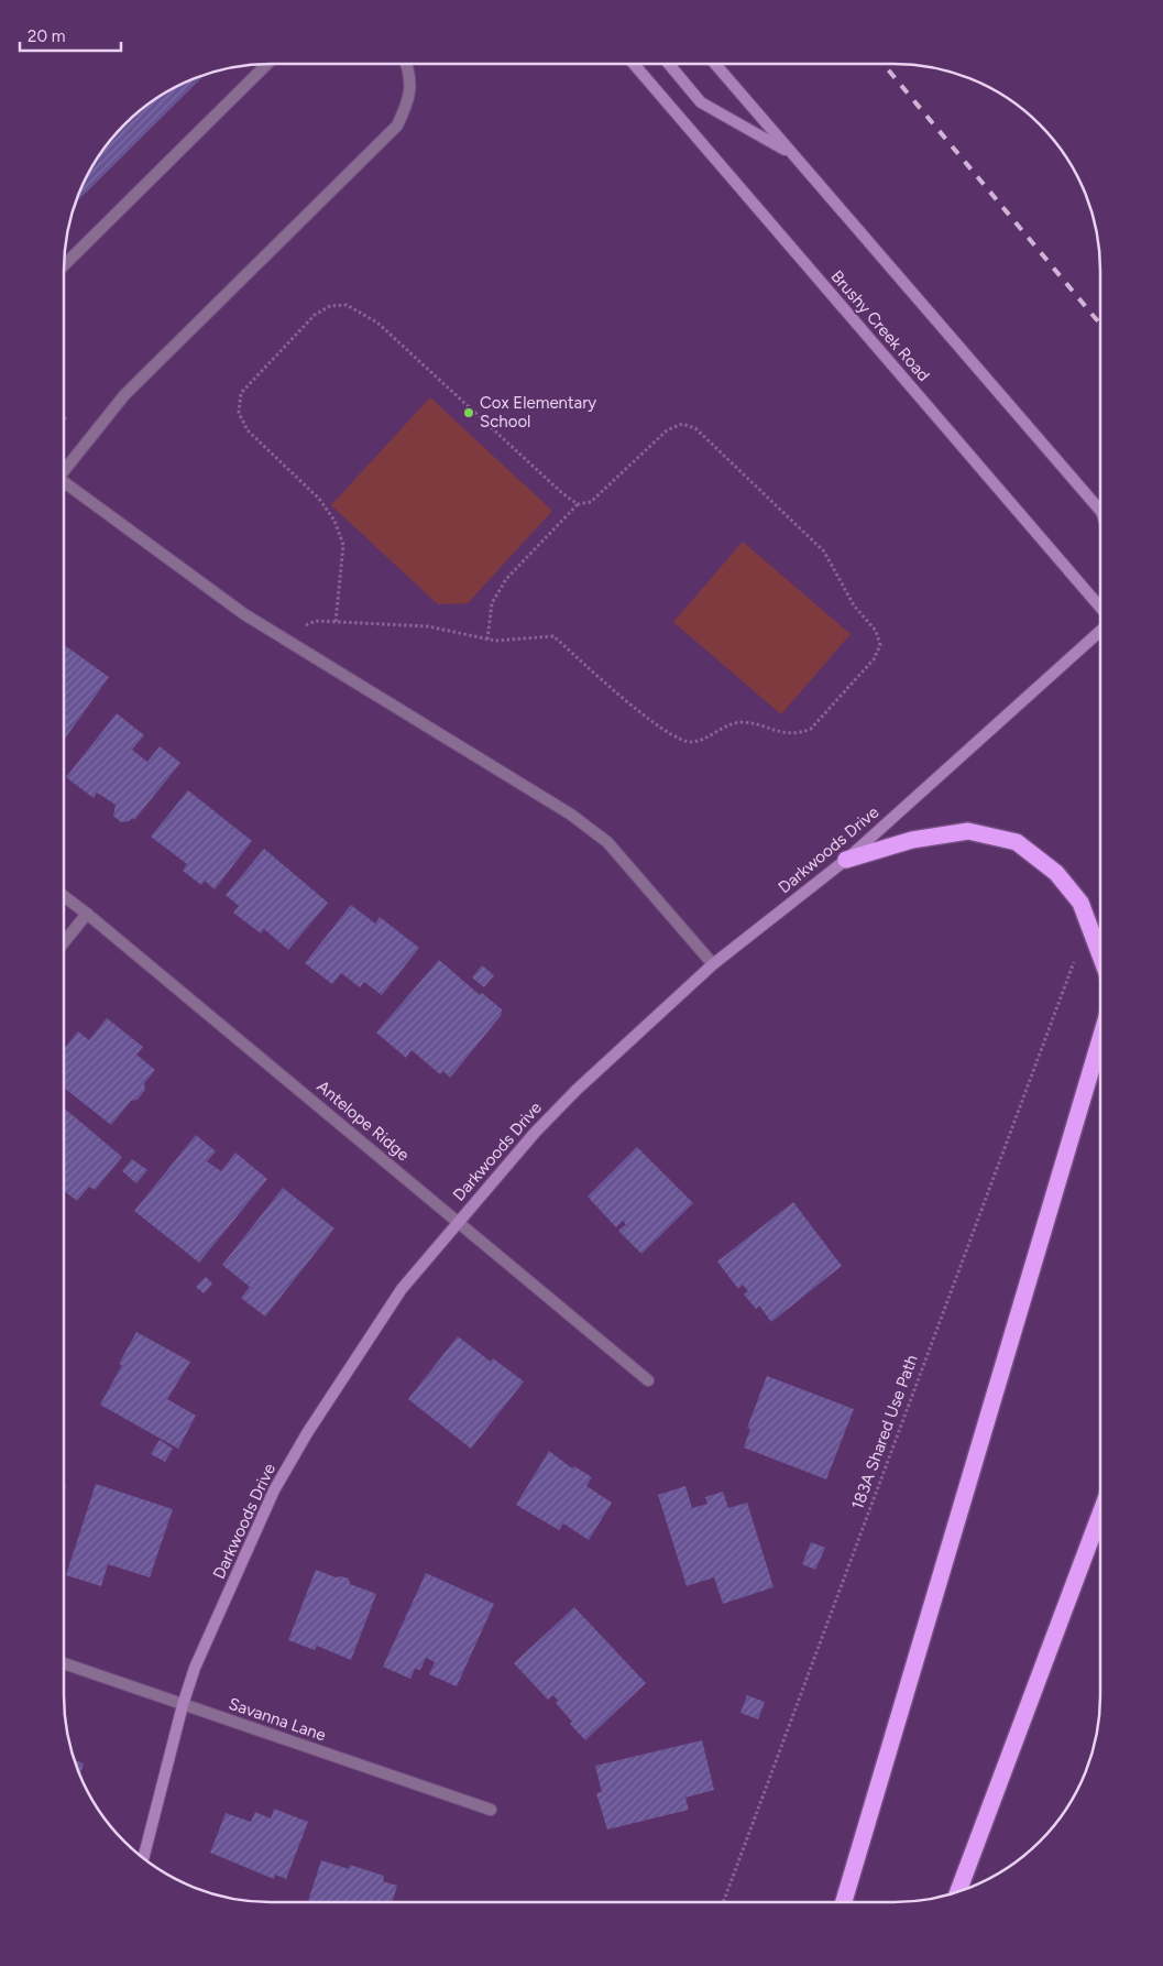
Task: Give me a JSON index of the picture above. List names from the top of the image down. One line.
{"streets":{"street":["Brushy Creek Road","Darkwoods Drive","Antelope Ridge","Savanna Lane"],"path":["183A Shared Use Path"]},"crossings":[["Darkwoods Drive","Antelope Ridge"],["Darkwoods Drive","Savanna Lane"]],"places":["Cox Elementary School"],"scale_bar":"20 m"}
